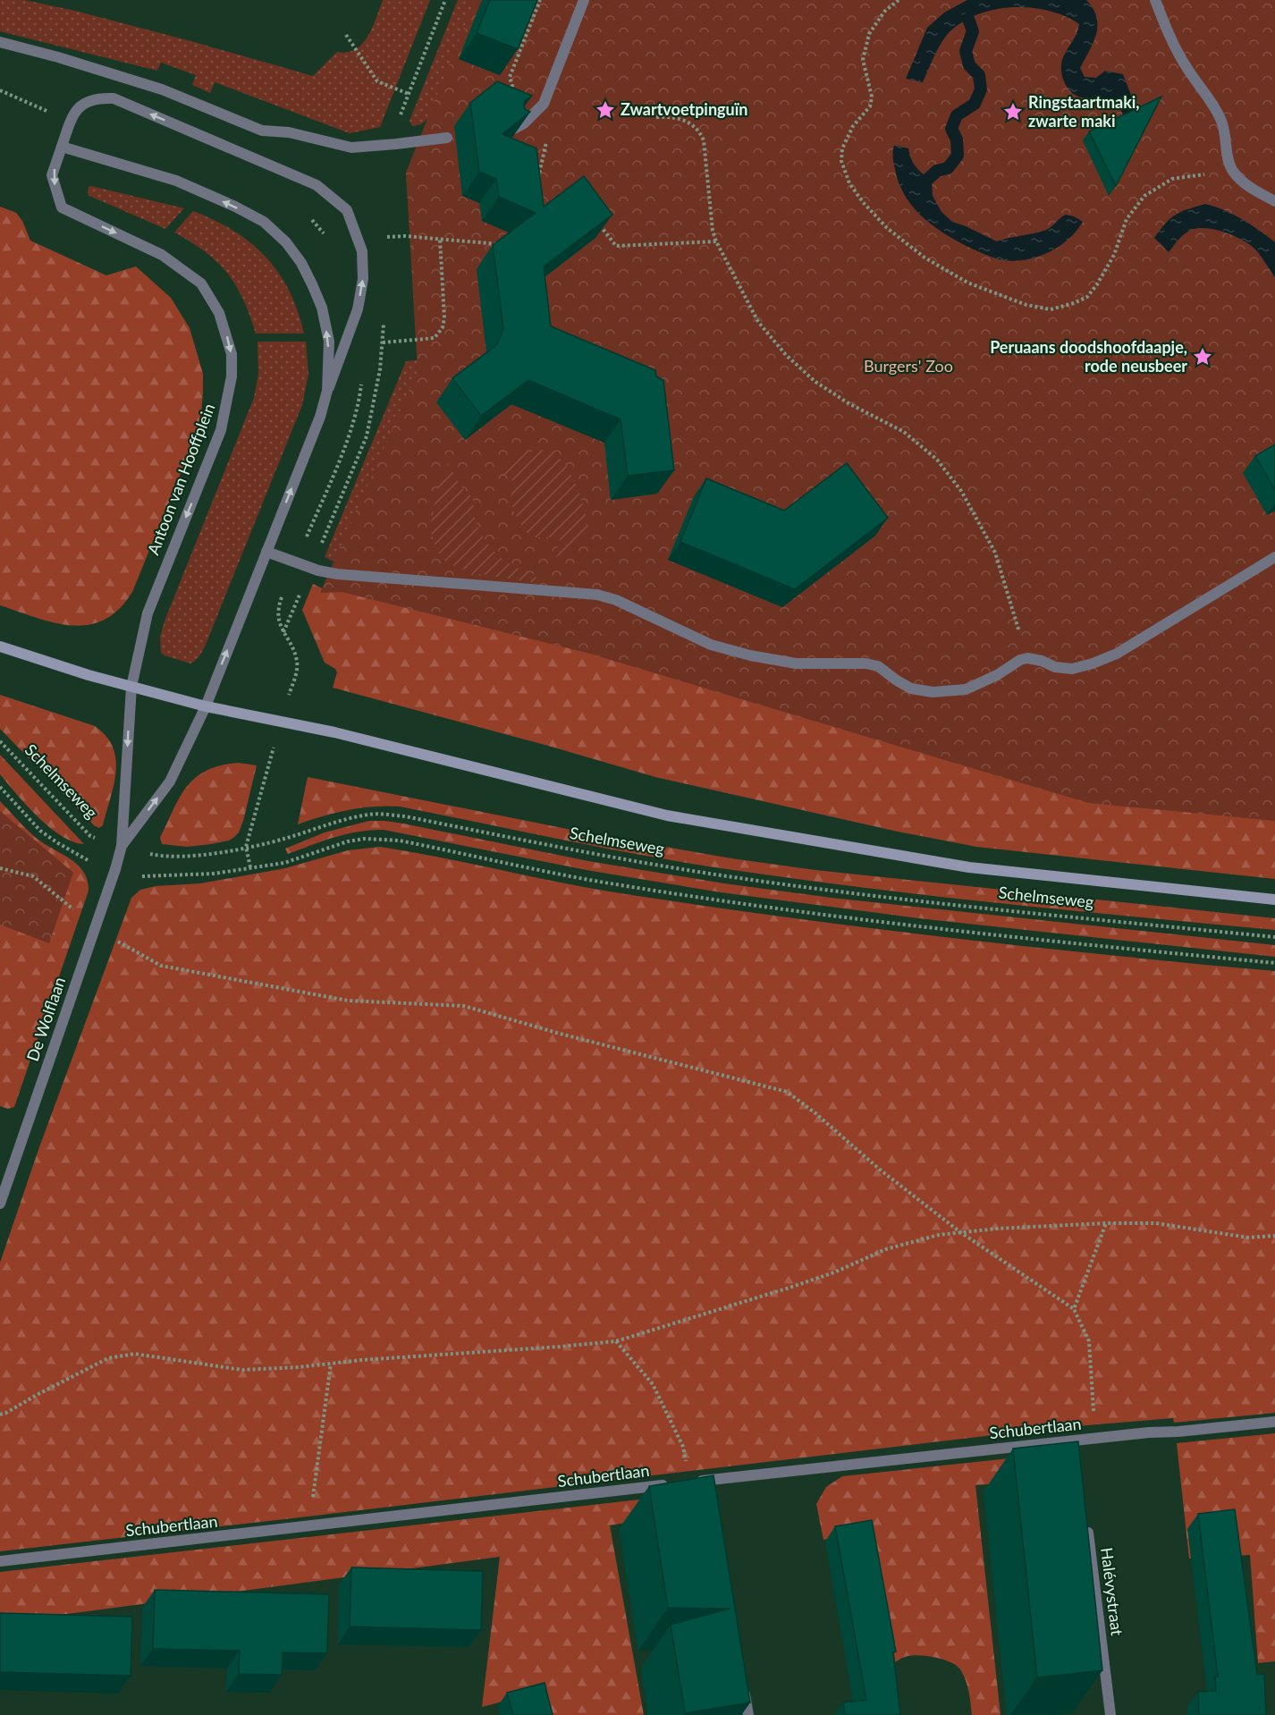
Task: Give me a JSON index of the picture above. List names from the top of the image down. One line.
{"streets":{"main road":["Schelmseweg"],"street":["Antoon van Hooffplein","De Wolflaan","Schubertlaan","Halévystraat"]},"crossings":[["Antoon van Hooffplein","Schelmseweg"],["Antoon van Hooffplein","De Wolflaan"],["Schelmseweg","De Wolflaan"]],"parks":["Burgers' Zoo"],"places":{"place":["Zwartvoetpinguïn","Ringstaartmaki, zwarte maki","Peruaans doodshoofdaapje, rode neusbeer"]}}
